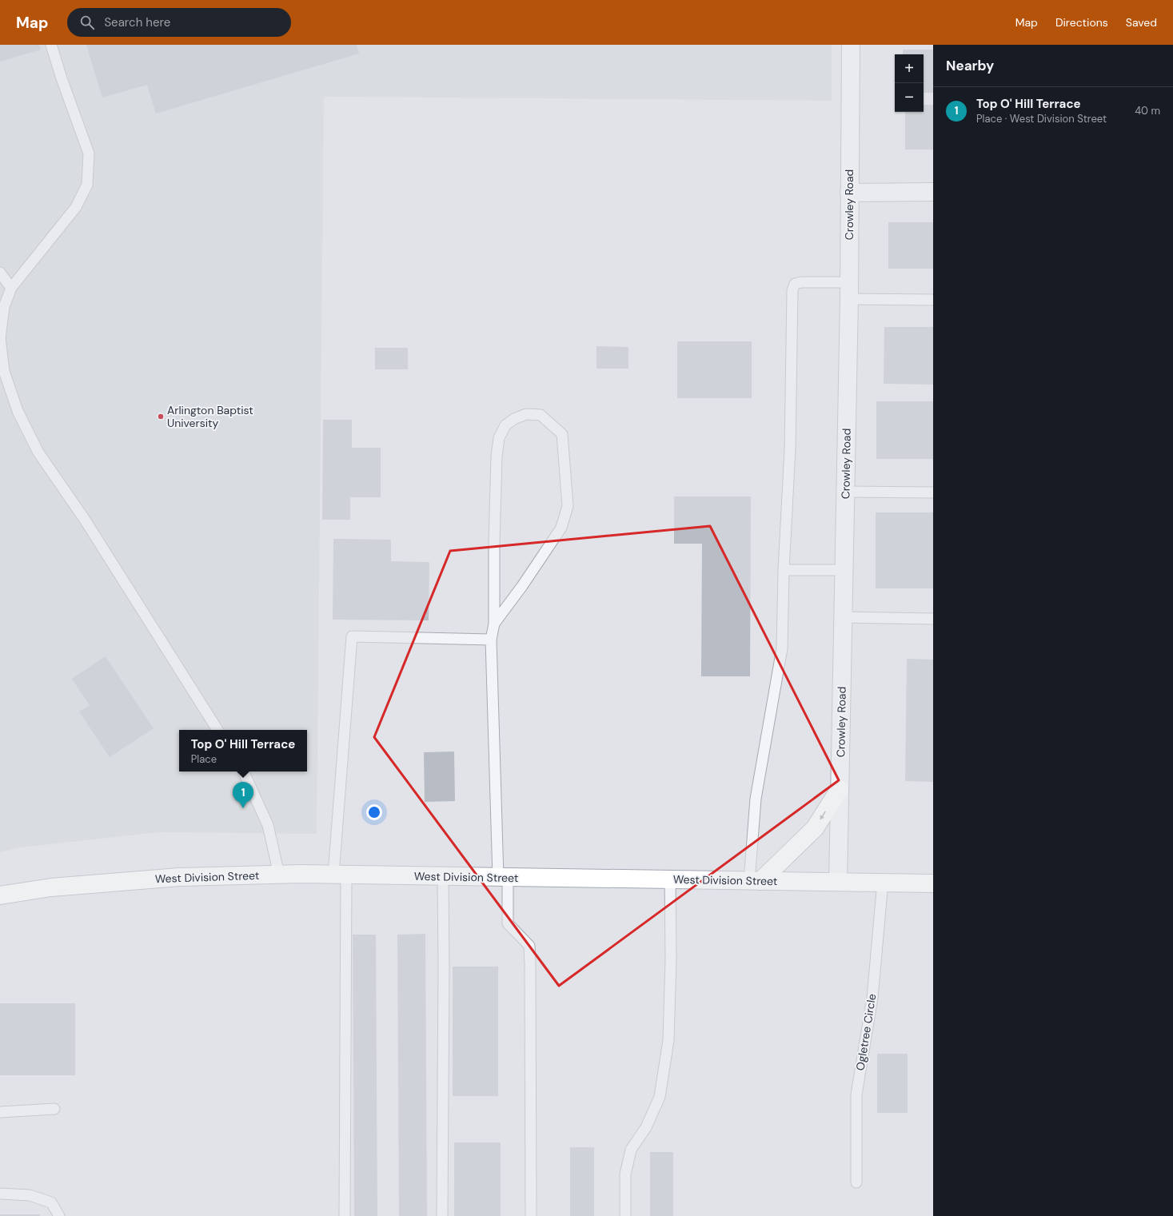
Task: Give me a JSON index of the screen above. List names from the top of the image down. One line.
{"streets":{"main road":["West Division Street"],"street":["Crowley Road"],"lane":["Ogletree Circle"]},"crossings":[["Crowley Road","West Division Street"],["West Division Street","Ogletree Circle"]],"places":["Arlington Baptist University"],"page":{"header":"Map","search":"Search here","nav":["Map","Directions","Saved"],"heading":"Nearby","map_buttons":["+","−"],"list":[{"mark":"1","name":"Top O' Hill Terrace","note":"Place · West Division Street","value":"40 m"}],"popup":["Top O' Hill Terrace","Place"],"pins":"1"}}
